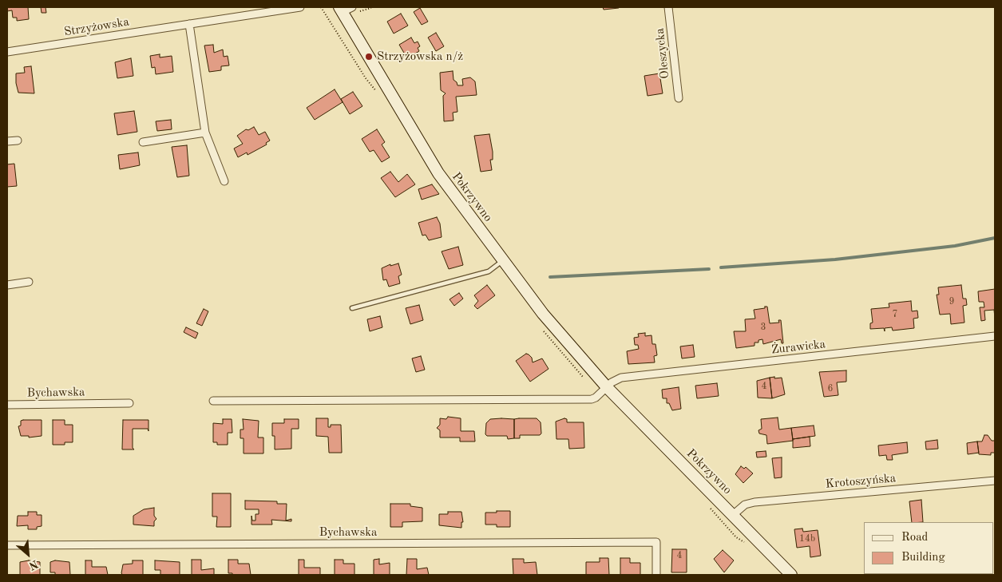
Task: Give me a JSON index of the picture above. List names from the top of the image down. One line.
{"streets":{"street":["Strzyżowska","Oleszycka","Pokrzywno","Żurawicka","Bychawska","Krotoszyńska"]},"crossings":[["Pokrzywno","Żurawicka"],["Pokrzywno","Krotoszyńska"]],"places":["Strzyżowska n/ż"],"house_numbers":["9","7","3","4","6","14b","4"],"legend":["Road","Building"],"north":"bottom right"}
